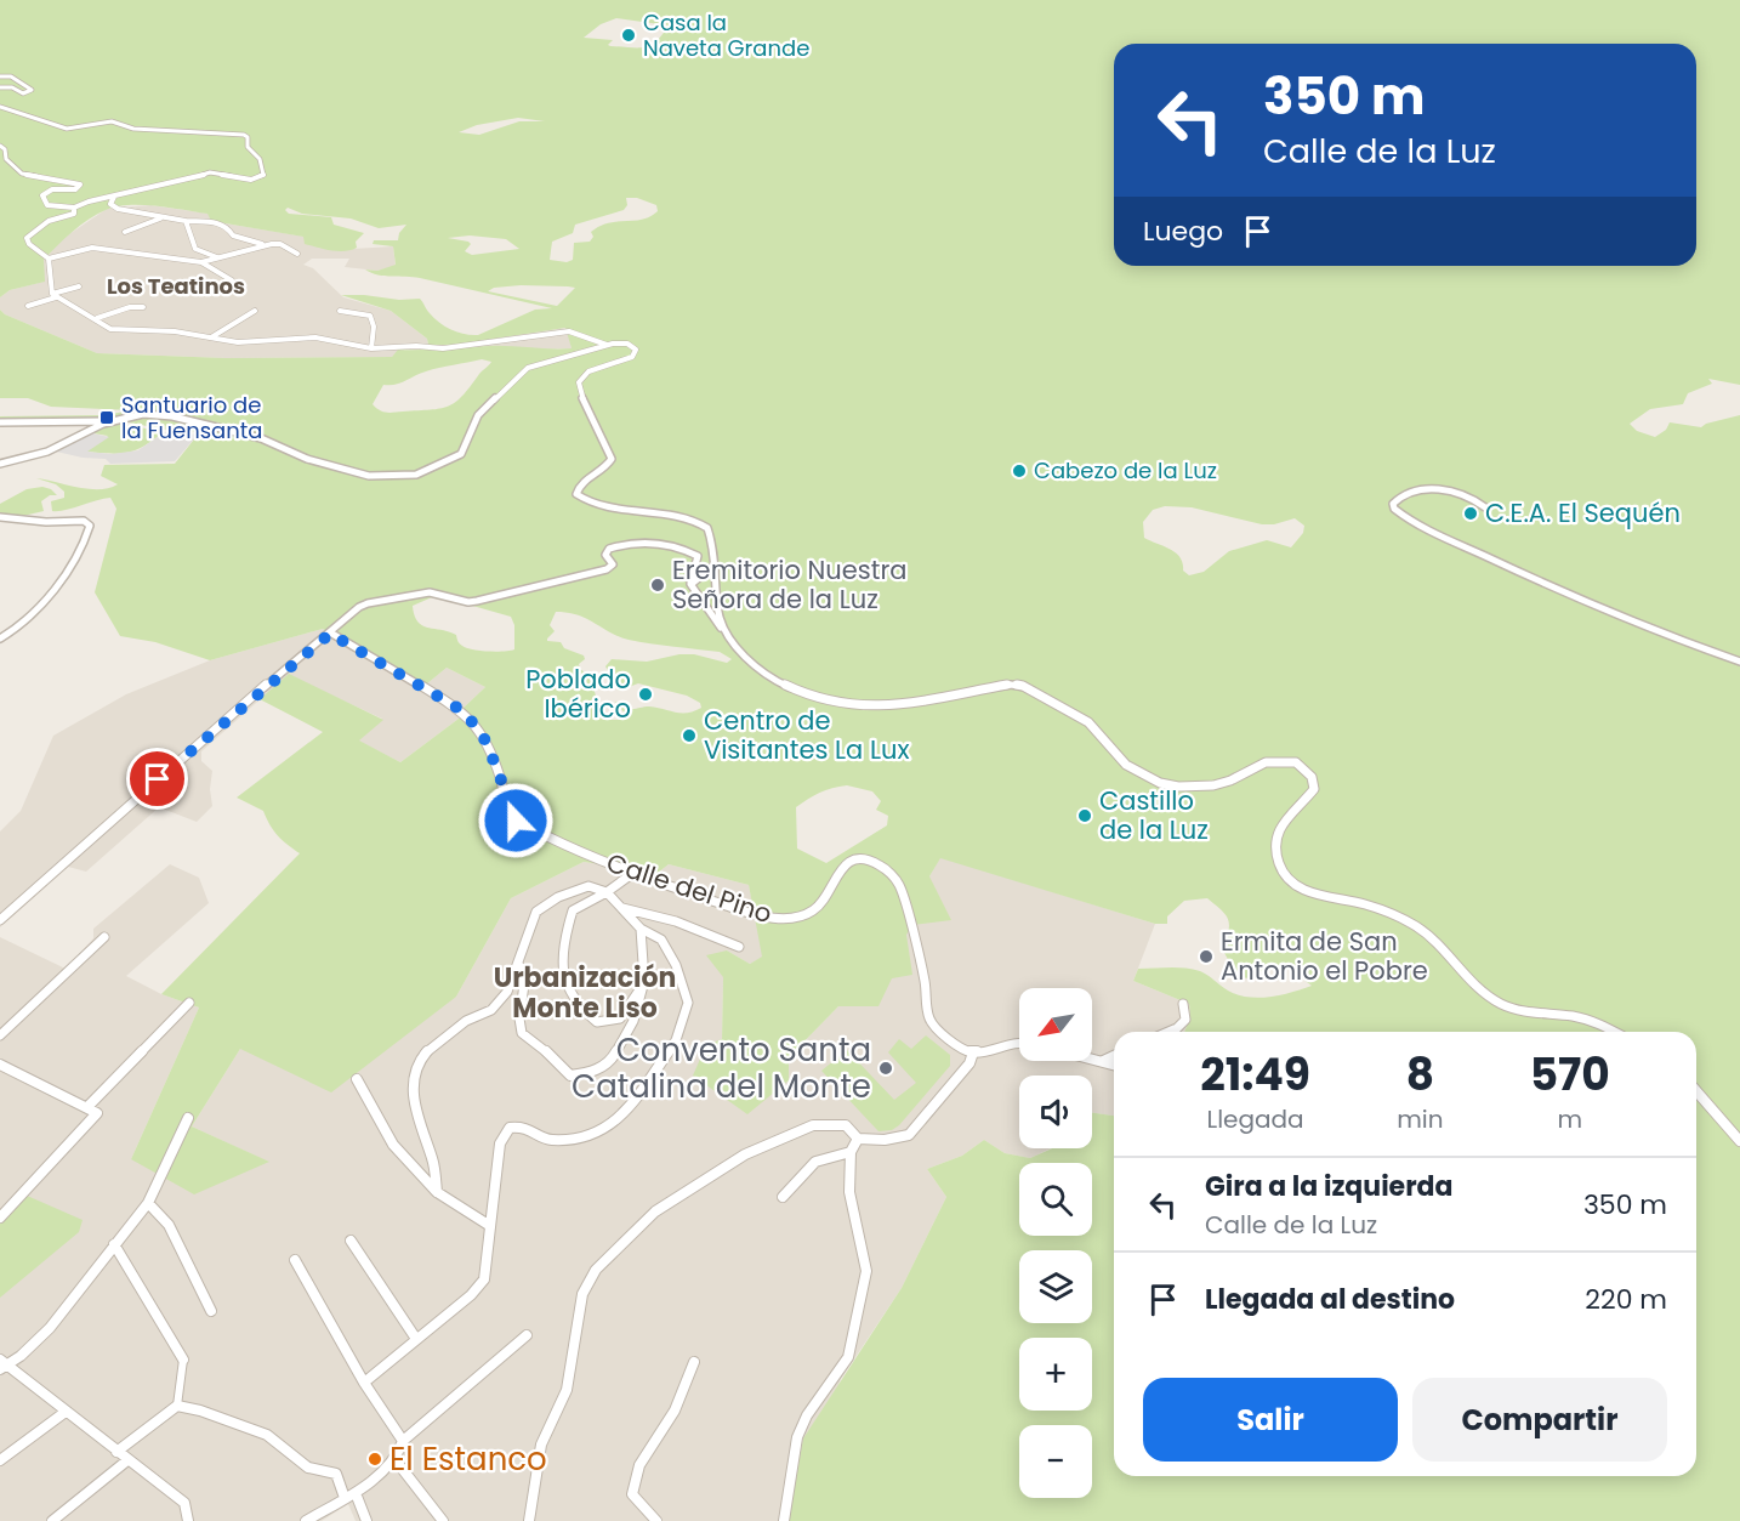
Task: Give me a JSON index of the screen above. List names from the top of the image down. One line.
{"streets":{"street":["Calle del Pino"]},"districts":["Los Teatinos","Urbanización Monte Liso"],"places":{"other":["Casa la Naveta Grande","Cabezo de la Luz","C.E.A. El Sequén","Eremitorio Nuestra Señora de la Luz","Poblado Ibérico","Centro de Visitantes La Lux","Castillo de la Luz","Ermita de San Antonio el Pobre","Convento Santa Catalina del Monte","El Estanco"],"transit":["Santuario de la Fuensanta"]},"north":"bottom left","page":{"turn":["350 m","Calle de la Luz"],"then":"Luego","map_buttons":["+","−"],"eta":["21:49","Llegada","8","min","570","m"],"list":[{"name":"Gira a la izquierda","note":"Calle de la Luz","value":"350 m"},{"name":"Llegada al destino","value":"220 m"}],"buttons":["Salir","Compartir"]}}
